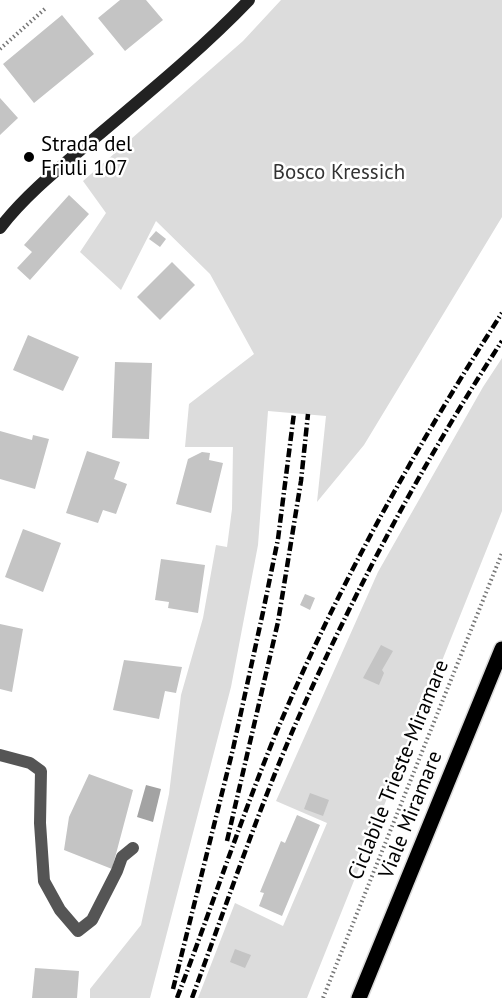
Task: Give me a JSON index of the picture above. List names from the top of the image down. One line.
{"streets":{"main road":["Viale Miramare"],"path":["Ciclabile Trieste-Miramare"]},"parks":["Bosco Kressich"],"places":["Strada del Friuli 107"]}
